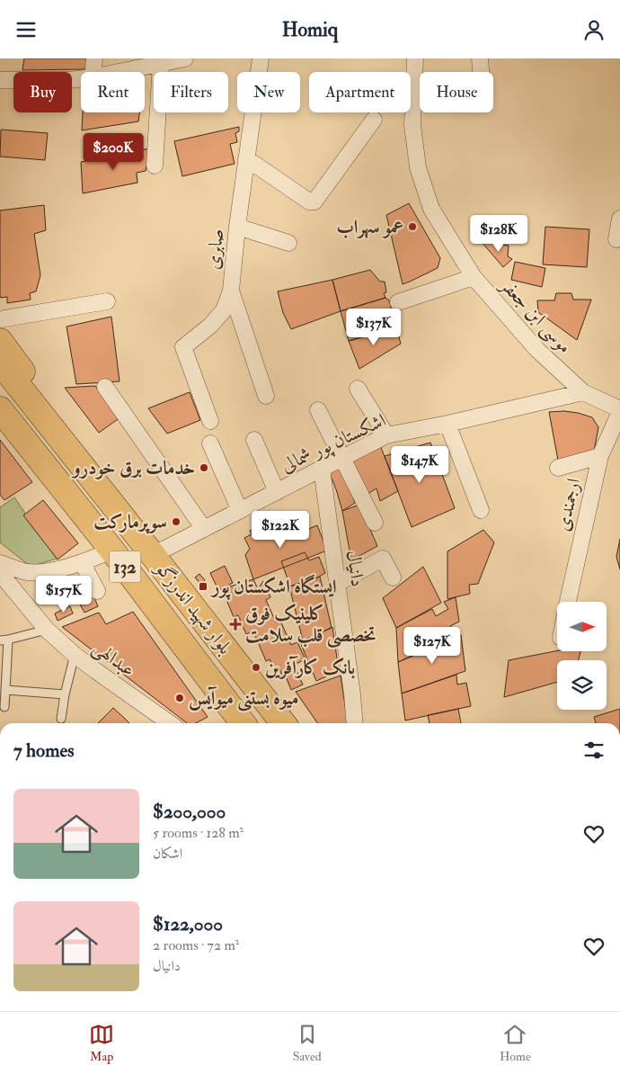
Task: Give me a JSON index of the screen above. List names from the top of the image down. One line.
{"streets":{"main road":["132","بلوار شهید اندرزگو"],"street":["صابری","موسی ابن جعفر","اشکستان پور شمالی","ارجمندی","دانیال","عبدالهی"]},"crossings":[["موسی ابن جعفر","اشکستان پور شمالی"],["اشکستان پور شمالی","دانیال"],["اشکستان پور شمالی","بلوار شهید اندرزگو"]],"places":{"other":["عمو سهراب","خدمات برق خودرو","سوپرمارکت","بانک کارآفرین","میوه بستنی میوآیس"],"transit":["ایستگاه اشکستان پور"],"health":["کلینیک فوق تخصصی قلب سلامت"]},"north":"right","page":{"header":"Homiq","chip":["Buy","Rent","Filters","New","Apartment","House"],"price":["$200K","$128K","$137K","$147K","$122K","$157K","$127K"],"heading":"7 homes","list":[{"name":"$200,000","note":"5 rooms · 128 m² · اشکان"},{"name":"$122,000","note":"2 rooms · 72 m² · دانیال"}],"tabs":["Map","Saved","Home"]}}
